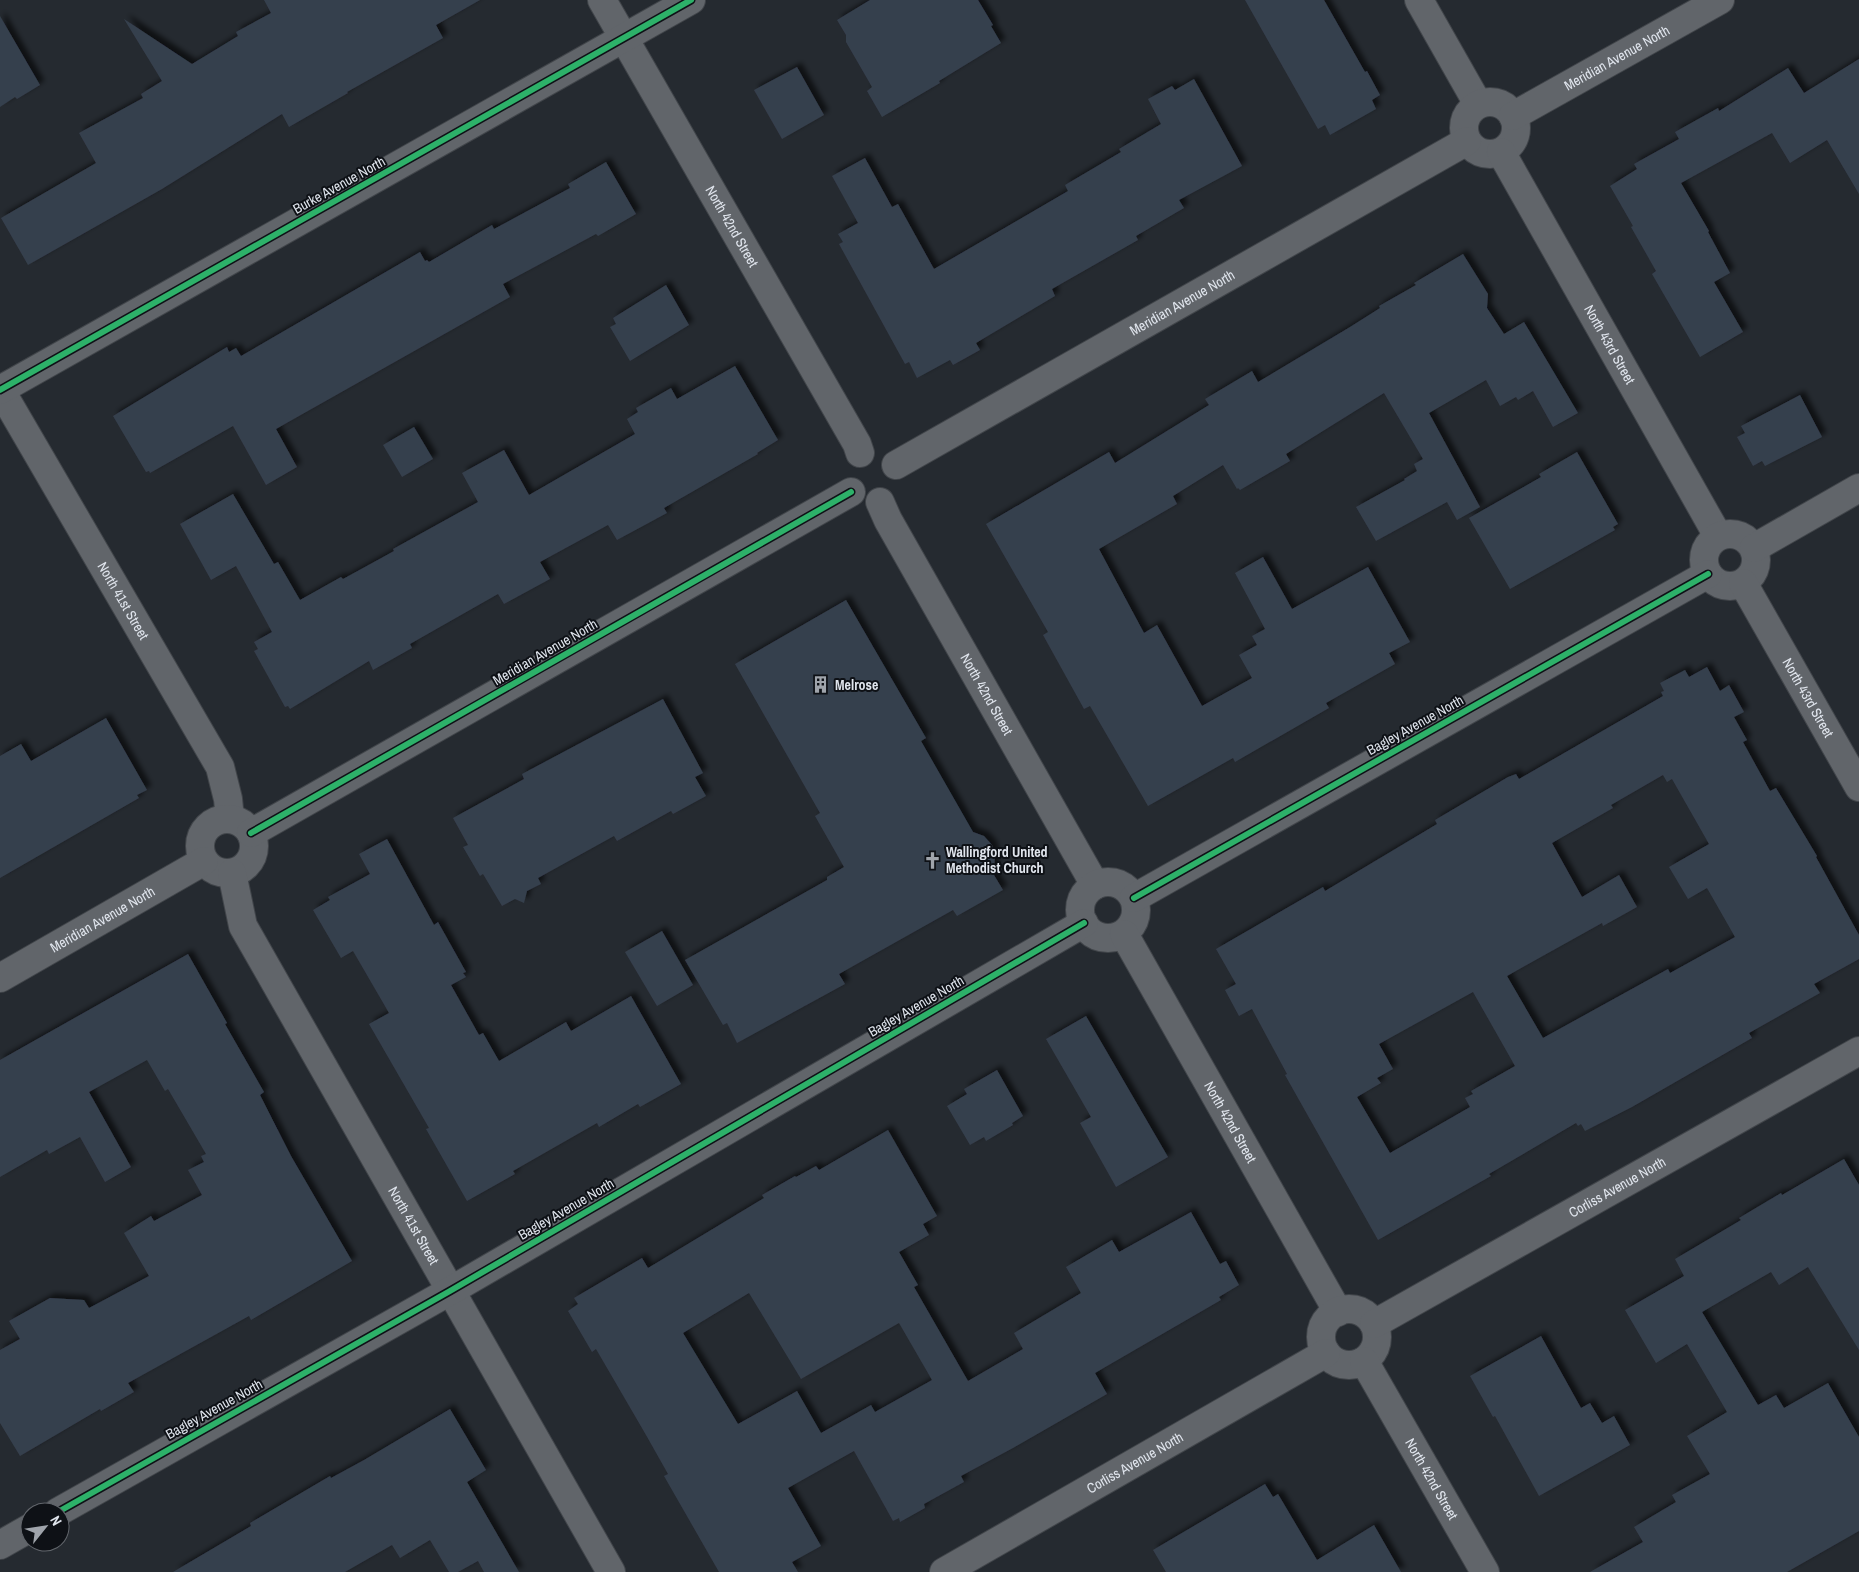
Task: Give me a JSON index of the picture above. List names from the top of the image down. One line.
{"streets":{"street":["Meridian Avenue North","Burke Avenue North","North 42nd Street","North 43rd Street","North 41st Street","Bagley Avenue North","Corliss Avenue North"]},"crossings":[["Meridian Avenue North","North 42nd Street"],["Meridian Avenue North","North 43rd Street"],["Meridian Avenue North","North 41st Street"],["Burke Avenue North","North 42nd Street"],["Burke Avenue North","North 41st Street"],["North 42nd Street","Bagley Avenue North"],["North 42nd Street","Corliss Avenue North"],["North 43rd Street","Bagley Avenue North"],["North 41st Street","Bagley Avenue North"]],"places":{"building":["Melrose"],"church":["Wallingford United Methodist Church"]},"north":"top right"}
